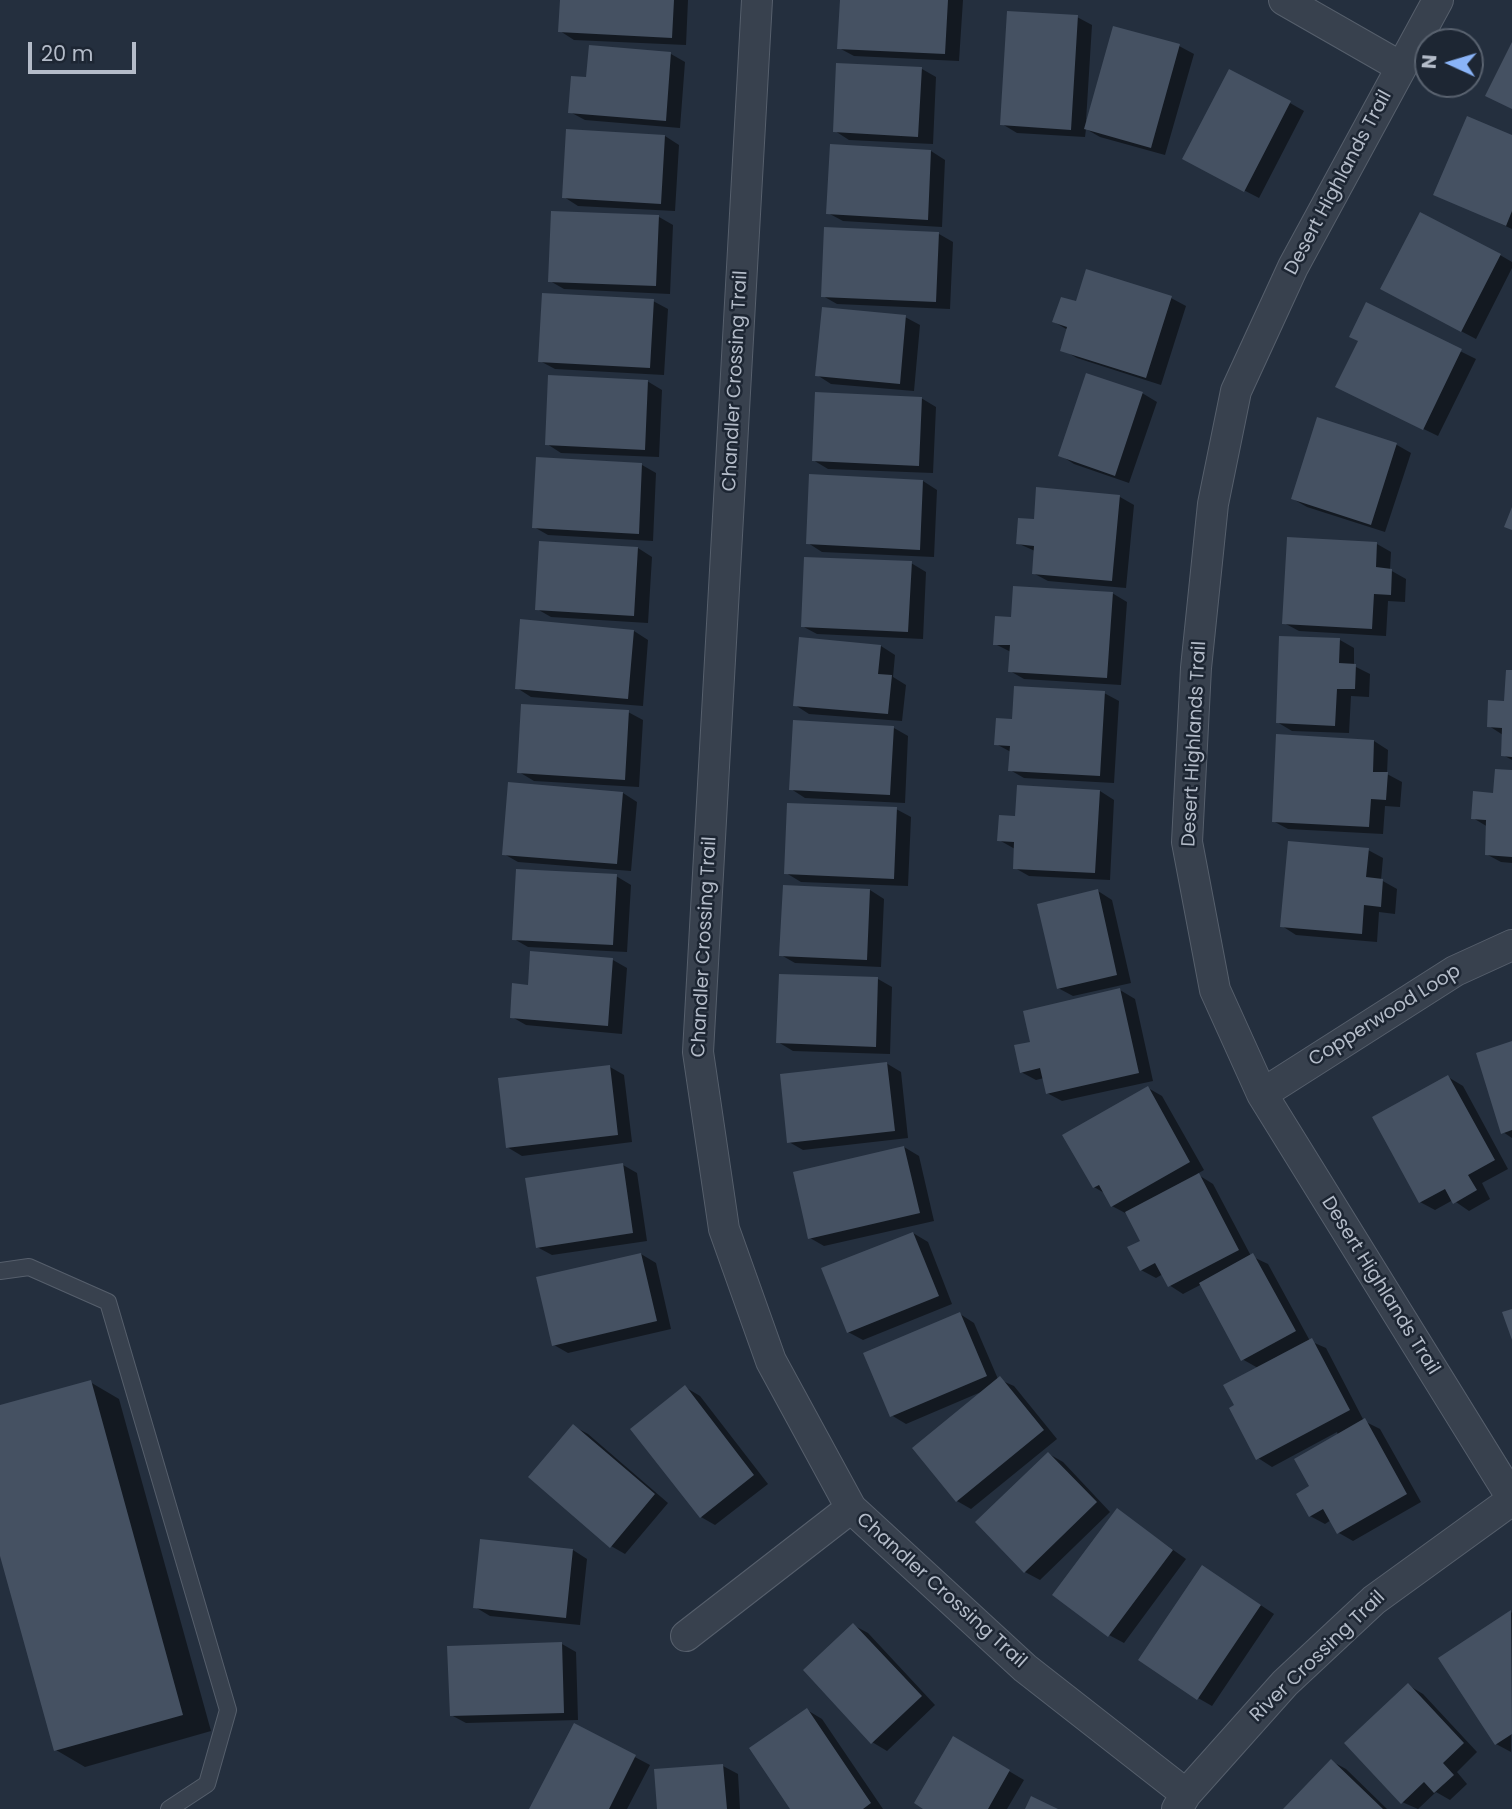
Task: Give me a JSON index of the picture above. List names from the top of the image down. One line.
{"streets":{"street":["Desert Highlands Trail","Chandler Crossing Trail","Copperwood Loop","River Crossing Trail"]},"crossings":[["Desert Highlands Trail","Copperwood Loop"],["Desert Highlands Trail","River Crossing Trail"],["Chandler Crossing Trail","River Crossing Trail"]],"scale_bar":"20 m","north":"left"}
